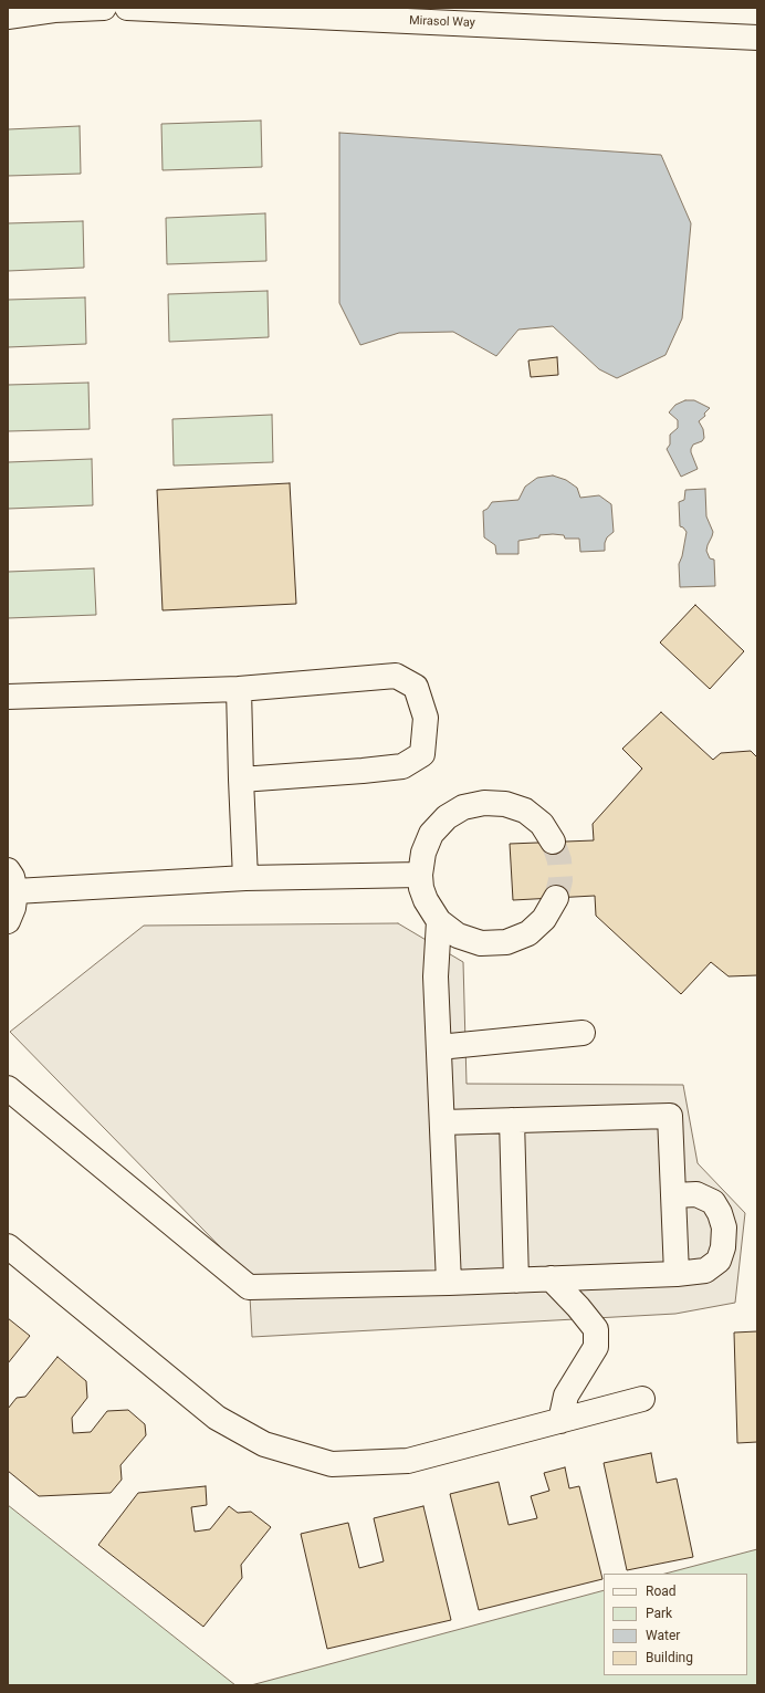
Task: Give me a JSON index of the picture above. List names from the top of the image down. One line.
{"streets":{"street":["Mirasol Way"]},"legend":["Road","Park","Water","Building"]}
